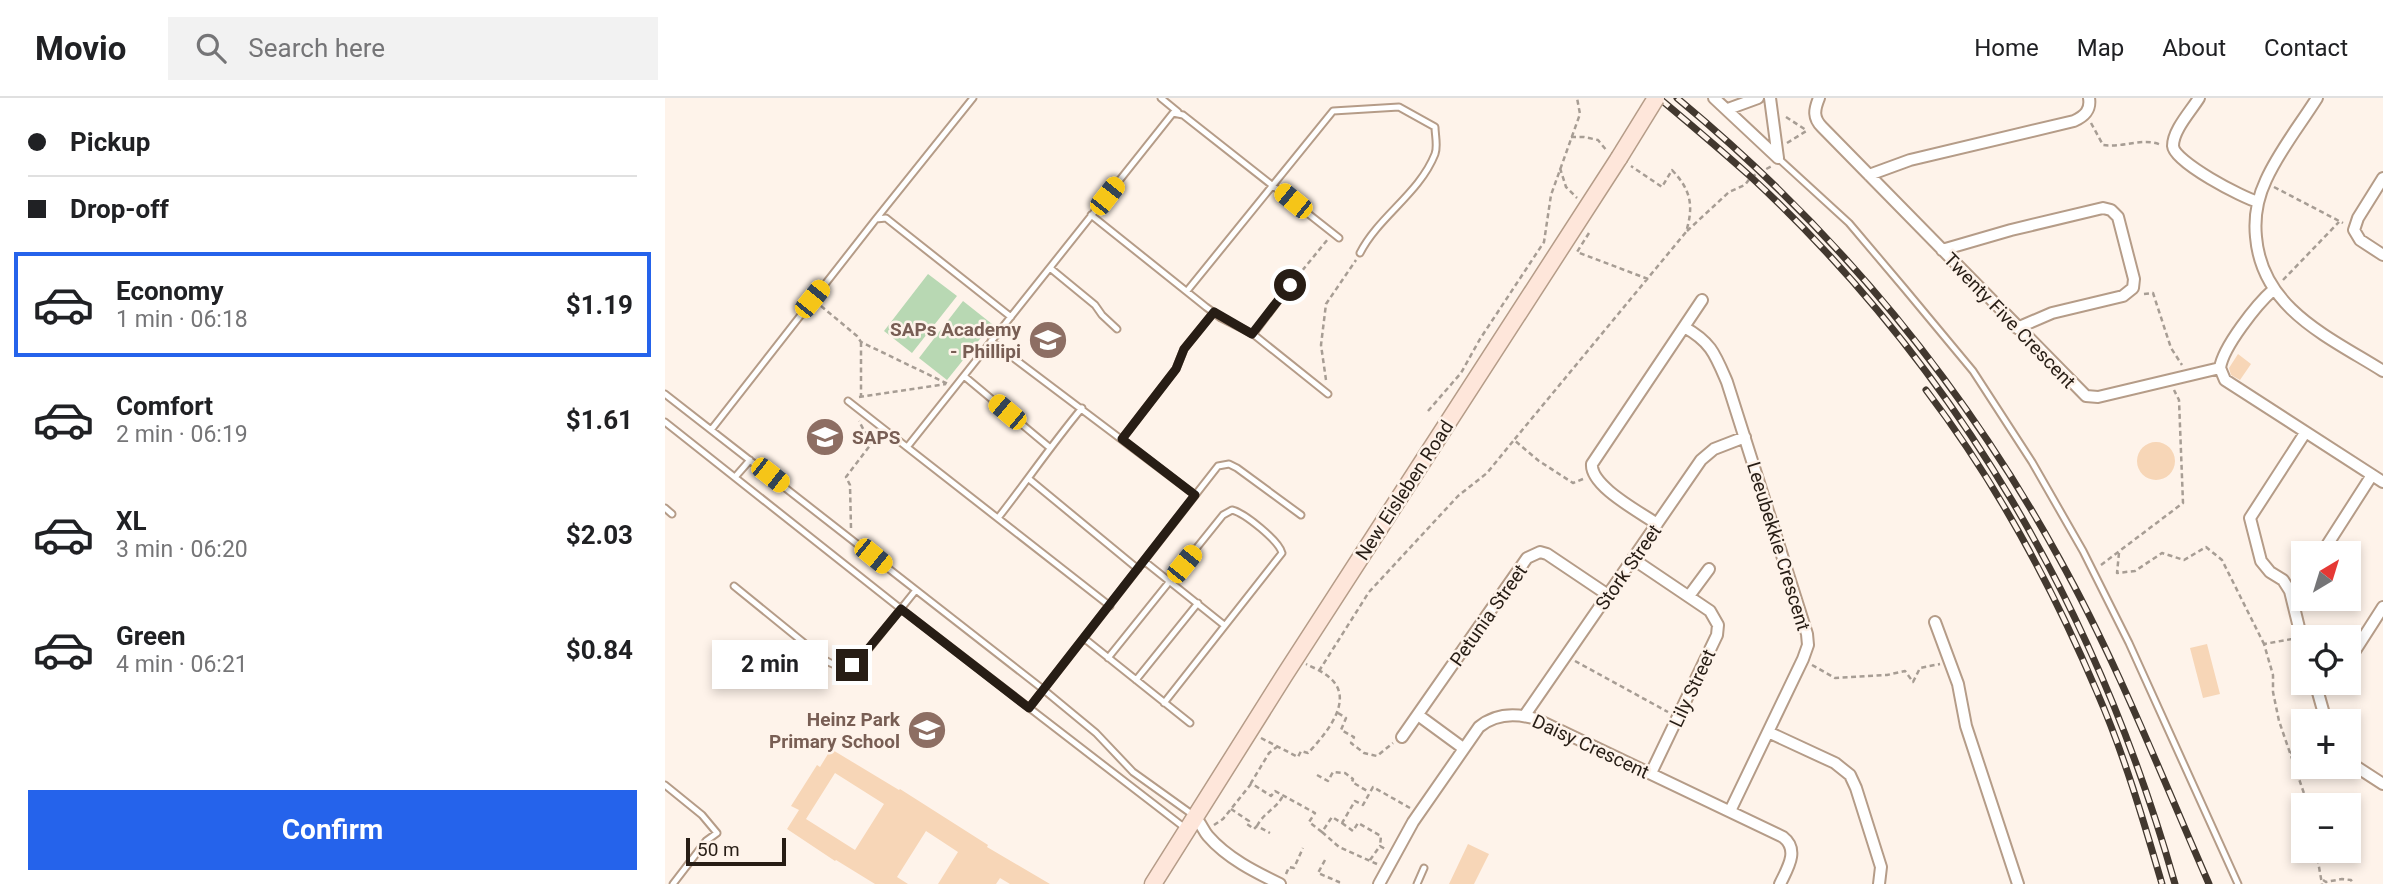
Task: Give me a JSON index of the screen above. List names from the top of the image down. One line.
{"streets":{"main road":["New Eisleben Road"],"street":["Twenty Five Crescent","Leeubekkie Crescent","Stork Street","Petunia Street","Lily Street","Daisy Crescent"]},"crossings":[["Leeubekkie Crescent","Stork Street"],["Leeubekkie Crescent","Daisy Crescent"],["Stork Street","Petunia Street"],["Stork Street","Lily Street"],["Stork Street","Daisy Crescent"],["Lily Street","Daisy Crescent"]],"places":{"school or university":["SAPs Academy - Phillipi","SAPS","Heinz Park Primary School"]},"scale_bar":"50 m","north":"top right","page":{"header":"Movio","search":"Search here","nav":["Home","Map","About","Contact"],"banner":["Pickup","Drop-off"],"list":[{"name":"Economy","note":"1 min · 06:18","value":"$1.19"},{"name":"Comfort","note":"2 min · 06:19","value":"$1.61"},{"name":"XL","note":"3 min · 06:20","value":"$2.03"},{"name":"Green","note":"4 min · 06:21","value":"$0.84"}],"map_buttons":["+","−"],"bubble":"2 min","buttons":"Confirm","scale":"50 m"}}
